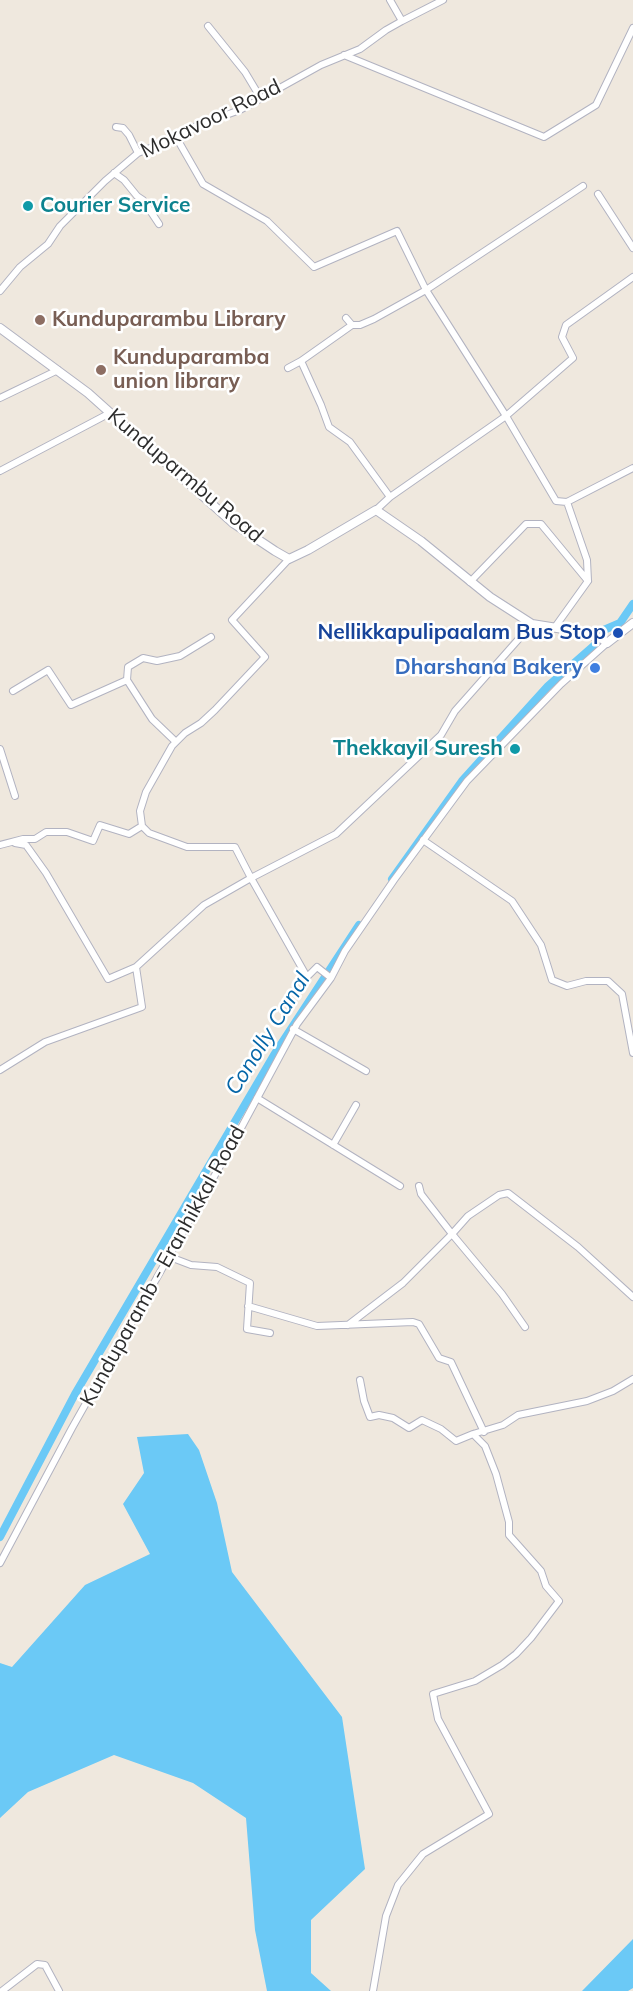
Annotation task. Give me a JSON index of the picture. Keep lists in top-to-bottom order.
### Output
{
  "streets": {
    "main road": ["Kunduparmbu Road"],
    "street": ["Mokavoor Road", "Kunduparamb - Eranhikkal Road"]
  },
  "water": ["Conolly Canal"],
  "places": [
    "Courier Service",
    "Kunduparambu Library",
    "Kunduparamba union library",
    "Nellikkapulipaalam Bus Stop",
    "Dharshana Bakery",
    "Thekkayil Suresh"
  ]
}
